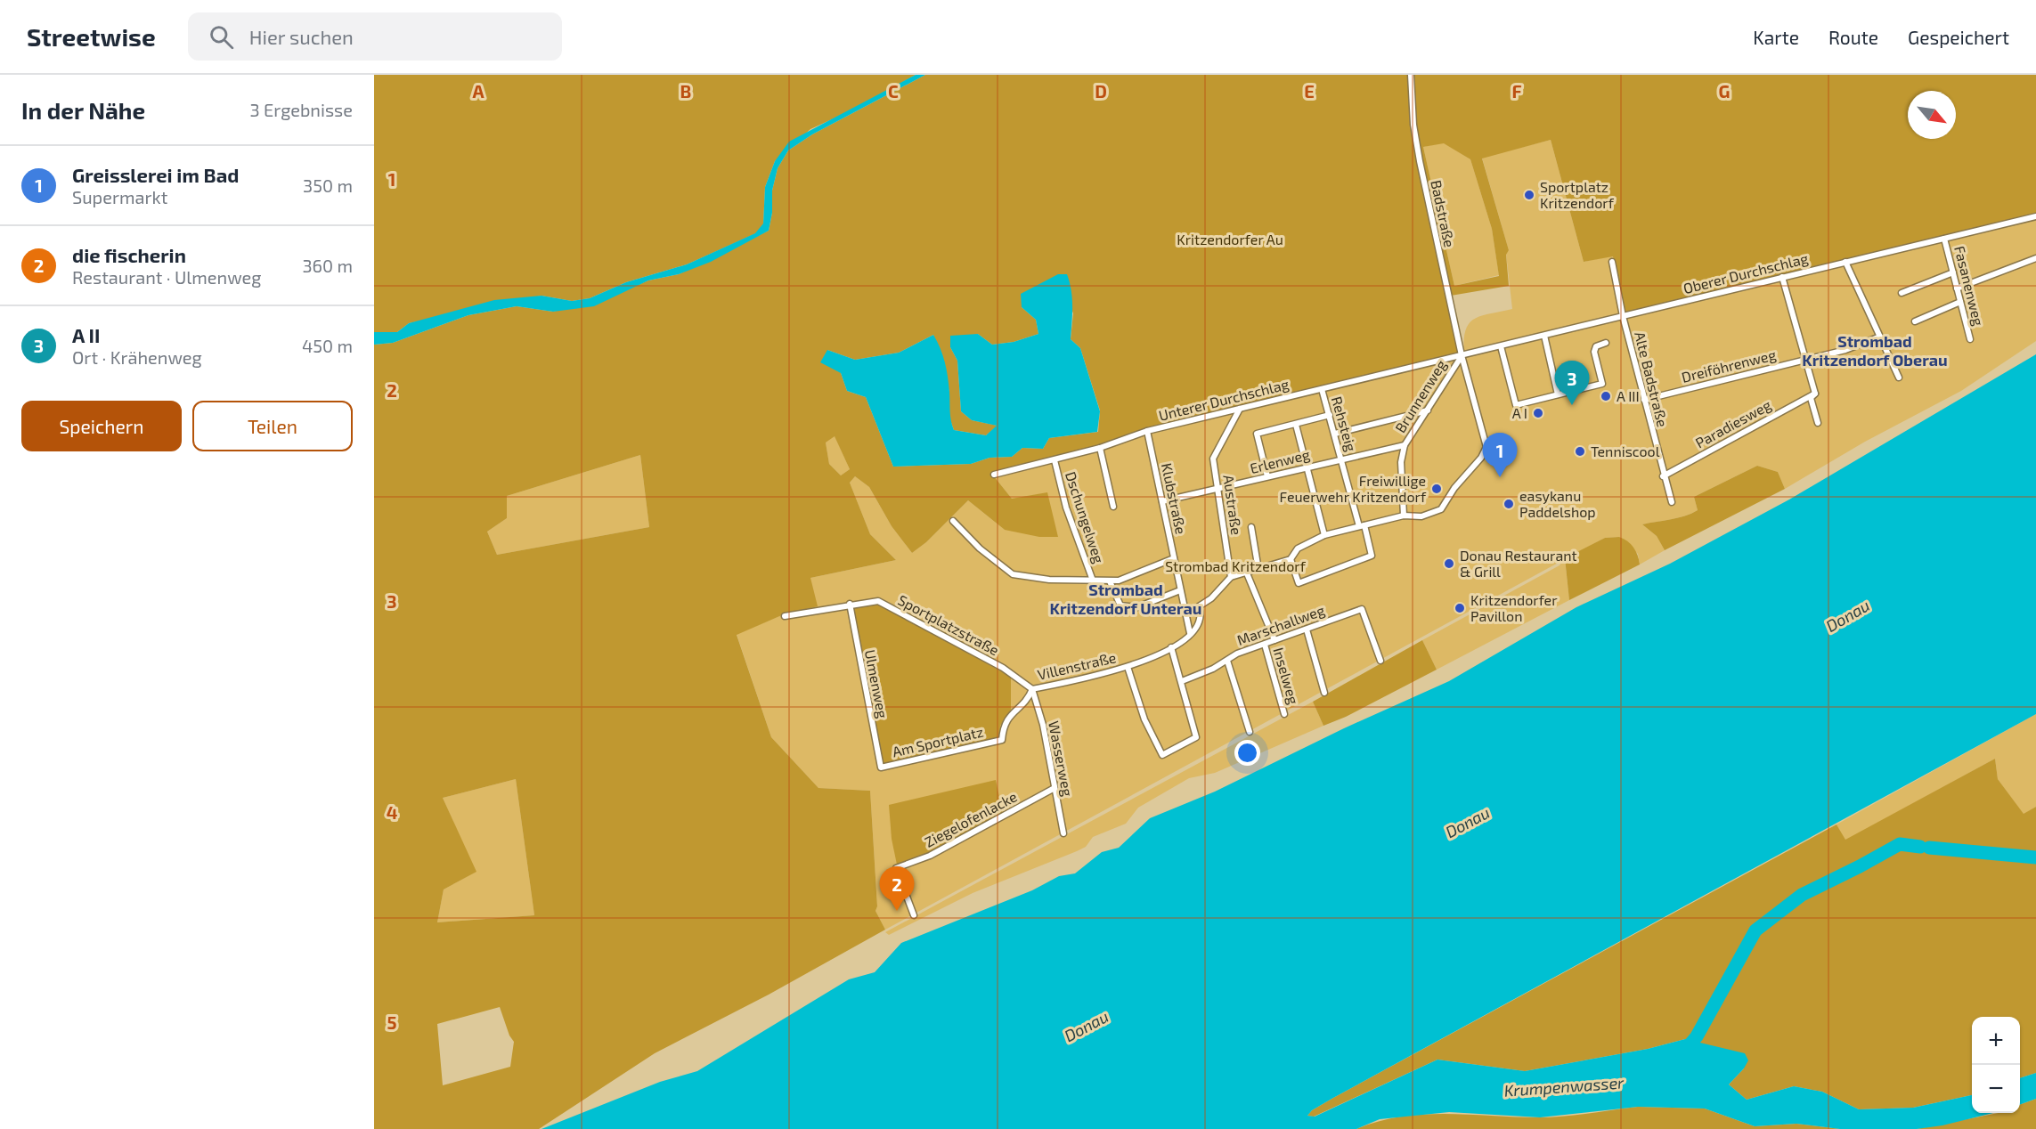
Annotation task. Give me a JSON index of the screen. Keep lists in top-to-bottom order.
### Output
{
  "streets": {
    "street": [
      "Badstraße",
      "Oberer Durchschlag",
      "Fasanenweg",
      "Dreiföhrenweg",
      "Alte Badstraße",
      "Brunnenweg",
      "Unterer Durchschlag",
      "Rehsteig",
      "Paradiesweg",
      "Erlenweg",
      "Klubstraße",
      "Austraße",
      "Dschungelweg",
      "Sportplatzstraße",
      "Marschallweg",
      "Villenstraße",
      "Inselweg",
      "Ulmenweg",
      "Am Sportplatz",
      "Wasserweg",
      "Ziegelofenlacke"
    ]
  },
  "crossings": [
    ["Badstraße", "Oberer Durchschlag"],
    ["Badstraße", "Brunnenweg"],
    ["Badstraße", "Unterer Durchschlag"],
    ["Oberer Durchschlag", "Fasanenweg"],
    ["Oberer Durchschlag", "Alte Badstraße"],
    ["Oberer Durchschlag", "Brunnenweg"],
    ["Oberer Durchschlag", "Unterer Durchschlag"],
    ["Dreiföhrenweg", "Alte Badstraße"],
    ["Alte Badstraße", "Paradiesweg"],
    ["Brunnenweg", "Unterer Durchschlag"],
    ["Brunnenweg", "Erlenweg"],
    ["Unterer Durchschlag", "Rehsteig"],
    ["Unterer Durchschlag", "Klubstraße"],
    ["Unterer Durchschlag", "Austraße"],
    ["Unterer Durchschlag", "Dschungelweg"],
    ["Rehsteig", "Erlenweg"],
    ["Erlenweg", "Klubstraße"],
    ["Erlenweg", "Austraße"],
    ["Sportplatzstraße", "Villenstraße"],
    ["Sportplatzstraße", "Ulmenweg"],
    ["Sportplatzstraße", "Am Sportplatz"],
    ["Sportplatzstraße", "Wasserweg"],
    ["Marschallweg", "Inselweg"],
    ["Villenstraße", "Am Sportplatz"],
    ["Villenstraße", "Wasserweg"],
    ["Ulmenweg", "Am Sportplatz"],
    ["Am Sportplatz", "Wasserweg"],
    ["Wasserweg", "Ziegelofenlacke"]
  ],
  "districts": ["Strombad Kritzendorf Oberau", "Strombad Kritzendorf Unterau"],
  "water": ["Donau", "Krumpenwasser"],
  "parks": ["Kritzendorfer Au", "Strombad Kritzendorf"],
  "places": [
    "Sportplatz Kritzendorf",
    "A III",
    "A I",
    "Tenniscool",
    "Freiwillige Feuerwehr Kritzendorf",
    "easykanu Paddelshop",
    "Donau Restaurant & Grill",
    "Kritzendorfer Pavillon"
  ],
  "north": "bottom right",
  "page": {
    "header": "Streetwise",
    "search": "Hier suchen",
    "nav": ["Karte", "Route", "Gespeichert"],
    "heading": ["In der Nähe", "3 Ergebnisse"],
    "list": [
      {
        "mark": "1",
        "name": "Greisslerei im Bad",
        "note": "Supermarkt",
        "value": "350 m"
      },
      {
        "mark": "2",
        "name": "die fischerin",
        "note": "Restaurant · Ulmenweg",
        "value": "360 m"
      },
      {
        "mark": "3",
        "name": "A II",
        "note": "Ort · Krähenweg",
        "value": "450 m"
      }
    ],
    "pins": ["3", "1", "2"],
    "buttons": ["Speichern", "Teilen"],
    "map_buttons": ["+", "−"]
  },
  "grid": {
    "columns": [
      "A",
      "B",
      "C",
      "D",
      "E",
      "F",
      "G"
    ],
    "rows": [
      "1",
      "2",
      "3",
      "4",
      "5"
    ]
  }
}
